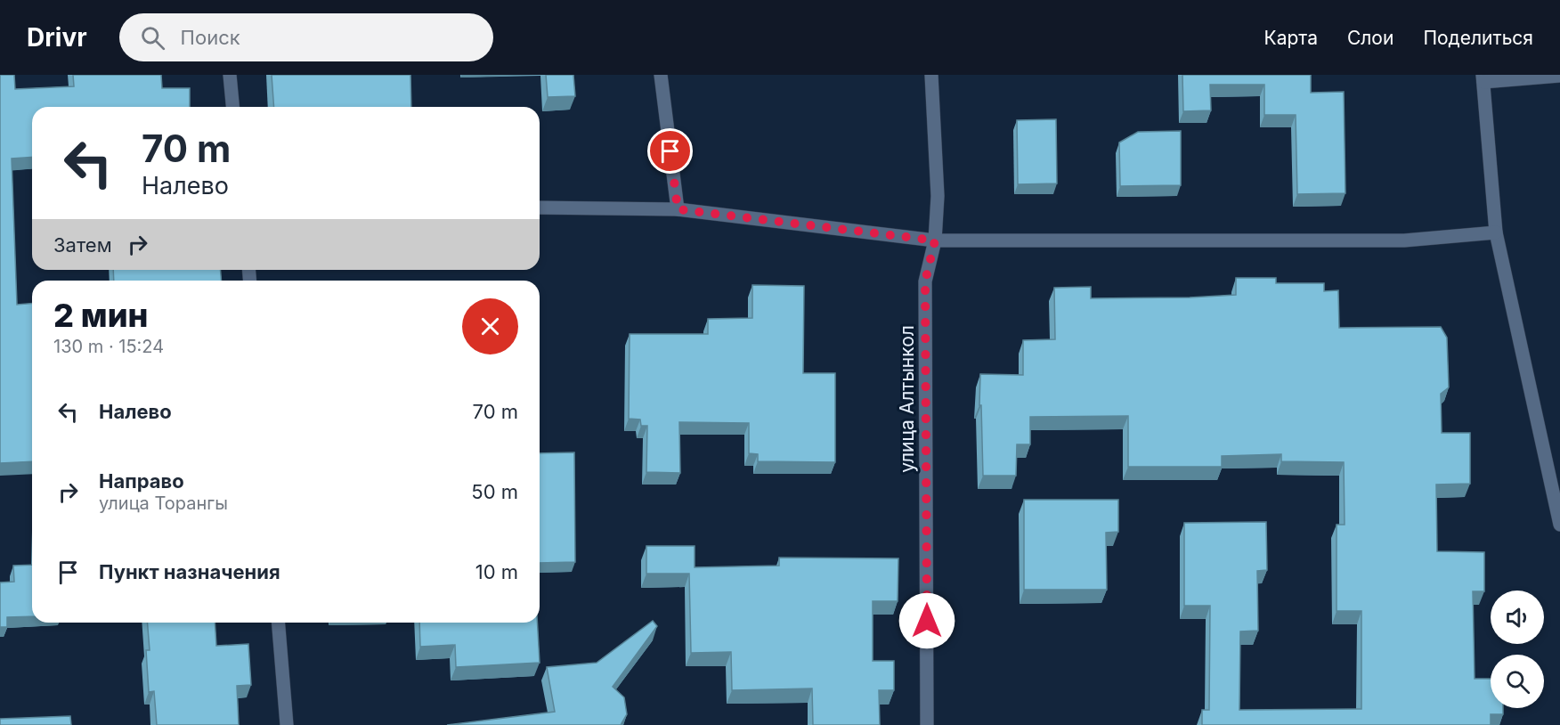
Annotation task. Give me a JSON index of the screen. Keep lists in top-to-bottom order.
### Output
{
  "streets": {
    "street": ["улица Алтынкол"]
  },
  "page": {
    "header": "Drivr",
    "search": "Поиск",
    "nav": ["Карта", "Слои", "Поделиться"],
    "turn": ["70 m", "Налево"],
    "then": "Затем",
    "heading": ["2 мин", "130 m · 15:24"],
    "list": [
      {
        "name": "Налево",
        "value": "70 m"
      },
      {
        "name": "Направо",
        "note": "улица Торангы",
        "value": "50 m"
      },
      {
        "name": "Пункт назначения",
        "value": "10 m"
      }
    ]
  }
}
